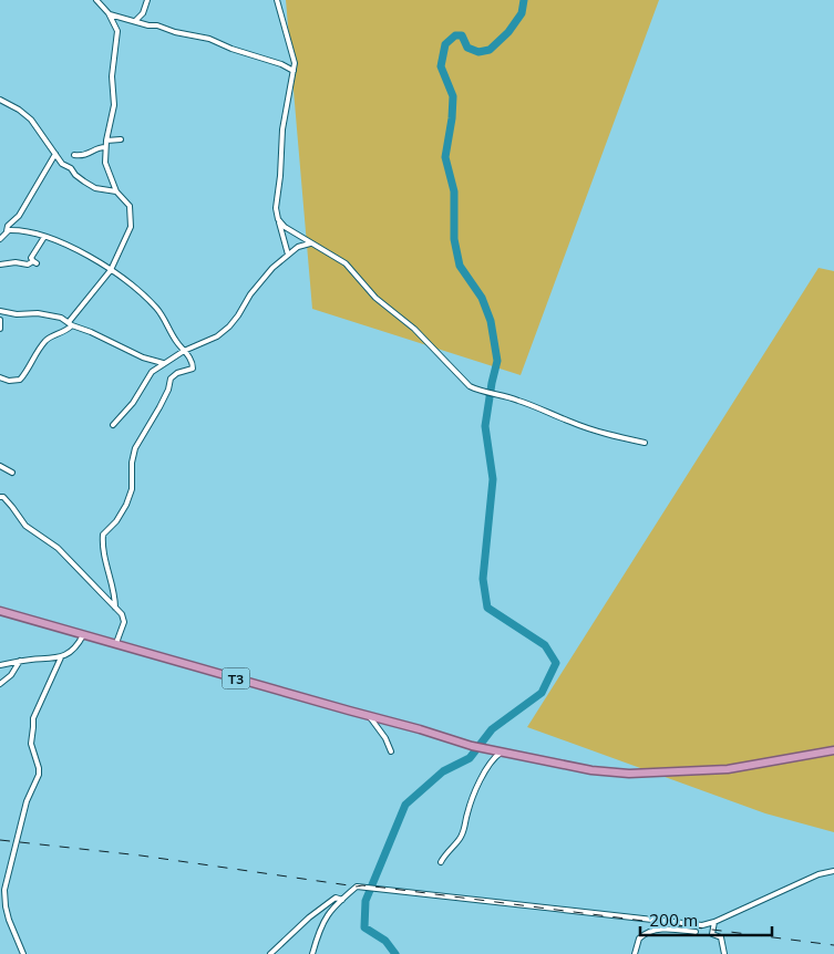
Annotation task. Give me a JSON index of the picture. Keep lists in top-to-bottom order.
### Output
{
  "streets": {
    "highway": ["T3"]
  },
  "scale_bar": "200 m"
}
